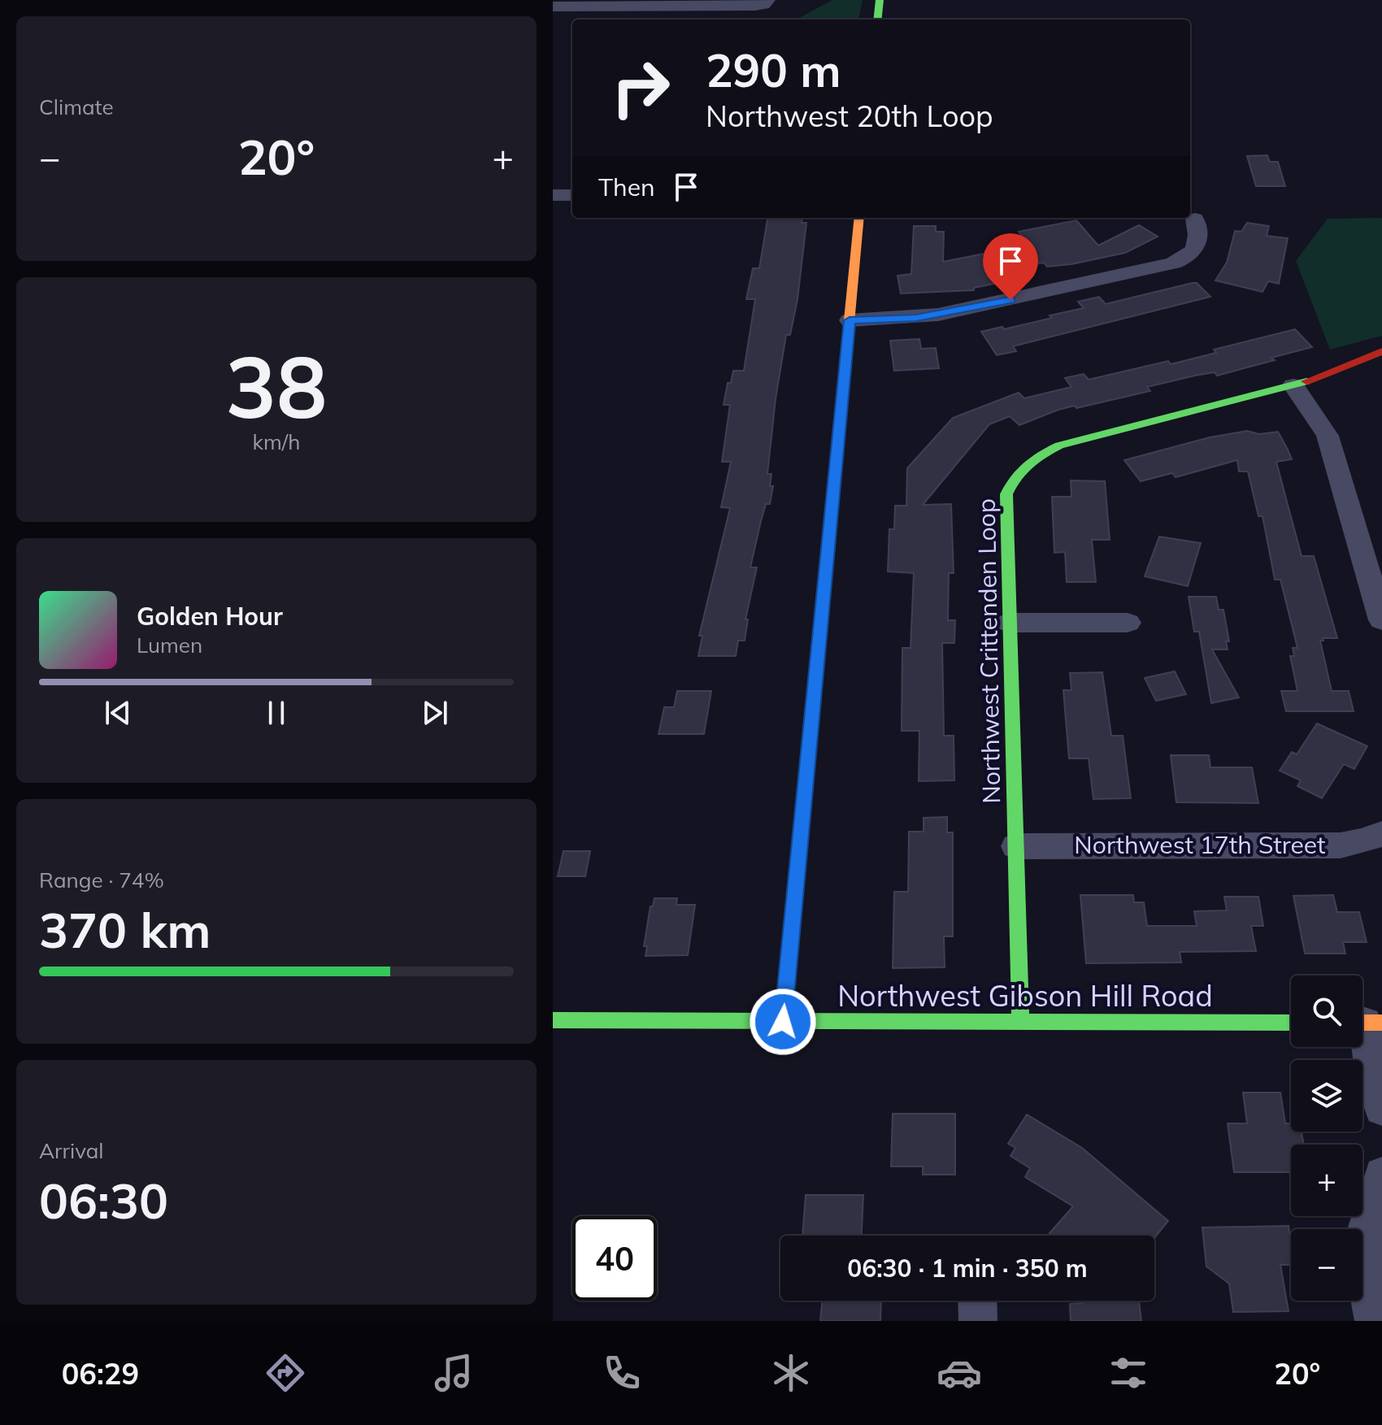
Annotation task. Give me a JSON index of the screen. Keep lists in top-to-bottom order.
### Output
{
  "streets": {
    "street": ["Northwest Crittenden Loop", "Northwest 17th Street", "Northwest Gibson Hill Road"]
  },
  "crossings": [
    ["Northwest Crittenden Loop", "Northwest 17th Street"],
    ["Northwest Crittenden Loop", "Northwest Gibson Hill Road"]
  ],
  "page": {
    "tile": [
      "Climate",
      ["38", "km/h"],
      ["Range · 74%", "370 km"],
      ["Arrival", "06:30"]
    ],
    "turn": ["290 m", "Northwest 20th Loop"],
    "heat": ["−", "20°", "+"],
    "then": "Then",
    "song": ["Golden Hour", "Lumen"],
    "map_buttons": ["+", "−"],
    "limit": "40",
    "trip": "06:30 · 1 min · 350 m",
    "tabs": ["06:29", "20°"]
  }
}
